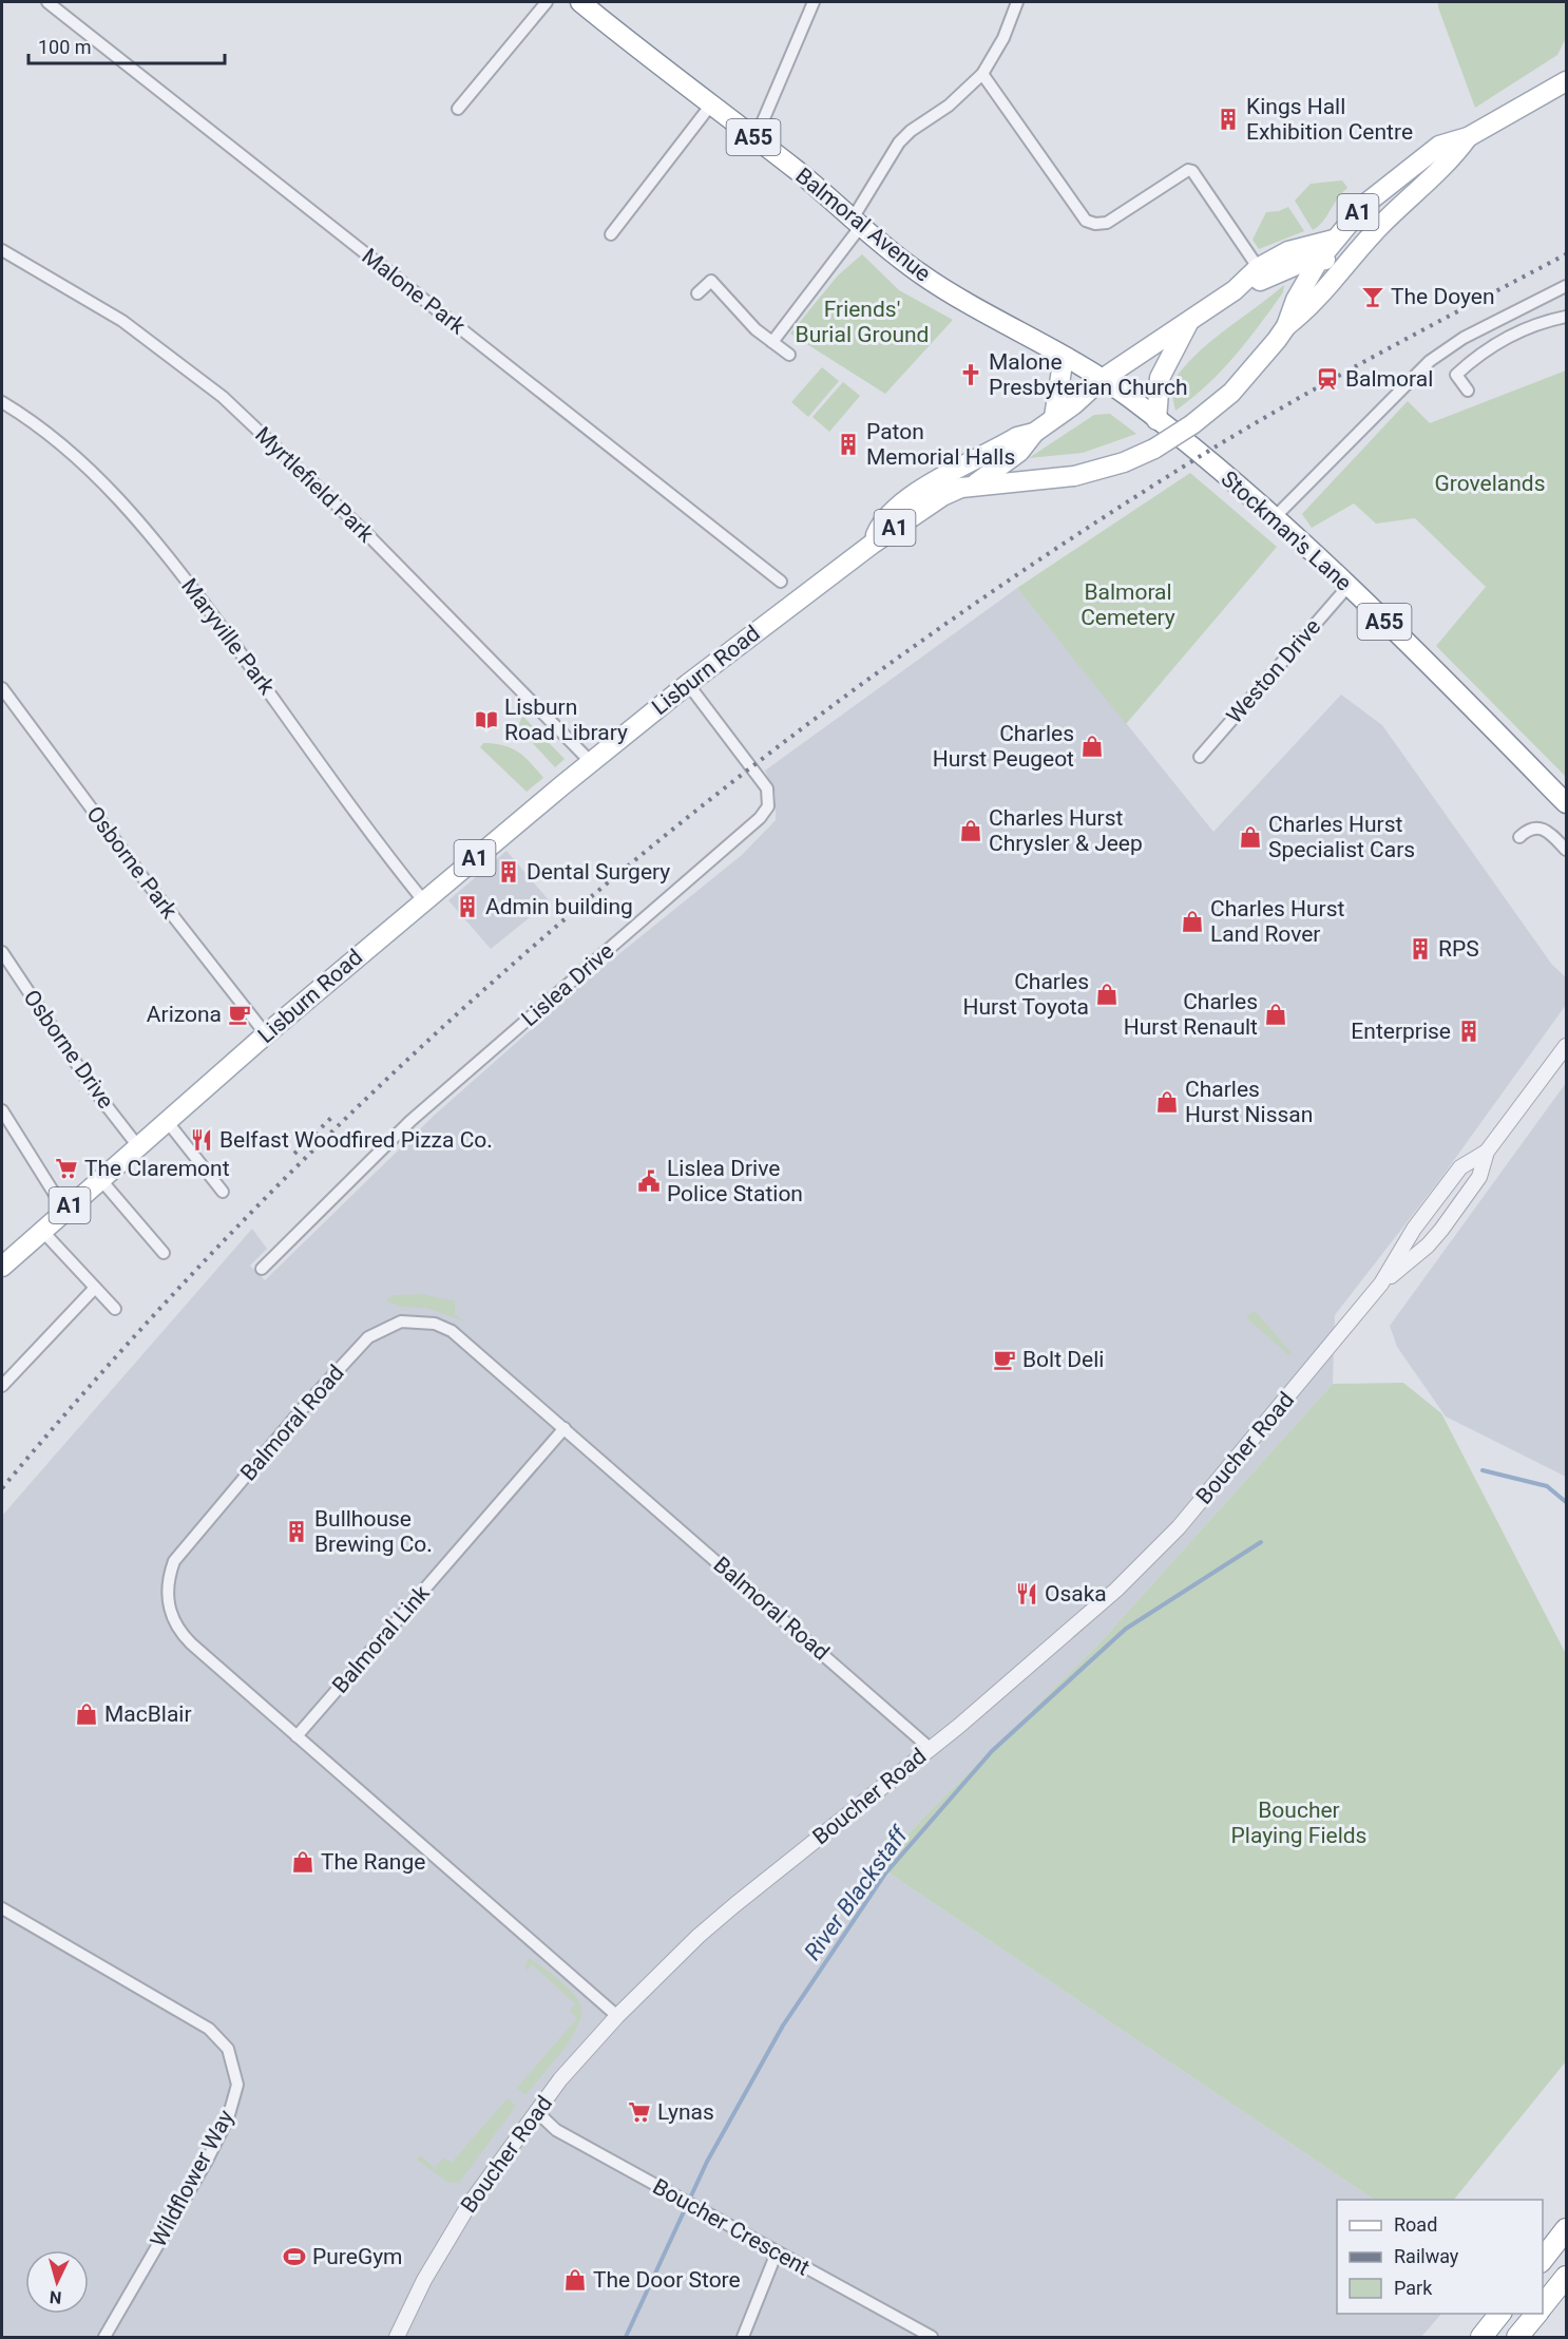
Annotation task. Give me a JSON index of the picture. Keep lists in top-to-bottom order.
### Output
{
  "streets": {
    "main road": [
      "A55",
      "A1",
      "Balmoral Avenue",
      "Stockman's Lane",
      "Lisburn Road"
    ],
    "street": [
      "Malone Park",
      "Myrtlefield Park",
      "Maryville Park",
      "Weston Drive",
      "Osborne Park",
      "Lislea Drive",
      "Osborne Drive",
      "Balmoral Road",
      "Boucher Road",
      "Balmoral Link",
      "Wildflower Way",
      "Boucher Crescent"
    ]
  },
  "crossings": [
    ["A1", "Balmoral Avenue"],
    ["A1", "Stockman's Lane"],
    ["A1", "Lisburn Road"],
    ["Balmoral Avenue", "Stockman's Lane"],
    ["Myrtlefield Park", "Lisburn Road"],
    ["Stockman's Lane", "Weston Drive"],
    ["Maryville Park", "Lisburn Road"],
    ["Lisburn Road", "Osborne Park"],
    ["Lisburn Road", "Lislea Drive"],
    ["Lisburn Road", "Osborne Drive"],
    ["Balmoral Road", "Boucher Road"],
    ["Balmoral Road", "Balmoral Link"],
    ["Boucher Road", "Boucher Crescent"]
  ],
  "water": ["River Blackstaff"],
  "parks": [
    "Friends' Burial Ground",
    "Grovelands",
    "Balmoral Cemetery",
    "Boucher Playing Fields"
  ],
  "places": {
    "building": [
      "Kings Hall Exhibition Centre",
      "Paton Memorial Halls",
      "Dental Surgery",
      "Admin building",
      "RPS",
      "Enterprise",
      "Bullhouse Brewing Co."
    ],
    "bar": ["The Doyen"],
    "church": ["Malone Presbyterian Church"],
    "station": ["Balmoral"],
    "library": ["Lisburn Road Library"],
    "shop": [
      "Charles Hurst Peugeot",
      "Charles Hurst Chrysler & Jeep",
      "Charles Hurst Specialist Cars",
      "Charles Hurst Land Rover",
      "Charles Hurst Toyota",
      "Charles Hurst Renault",
      "Charles Hurst Nissan",
      "MacBlair",
      "The Range",
      "The Door Store"
    ],
    "cafe": ["Arizona", "Bolt Deli"],
    "restaurant": ["Belfast Woodfired Pizza Co.", "Osaka"],
    "supermarket": ["The Claremont", "Lynas"],
    "public building": ["Lislea Drive Police Station"],
    "sports": ["PureGym"]
  },
  "legend": ["Road", "Railway", "Park"],
  "scale_bar": "100 m",
  "north": "bottom"
}
